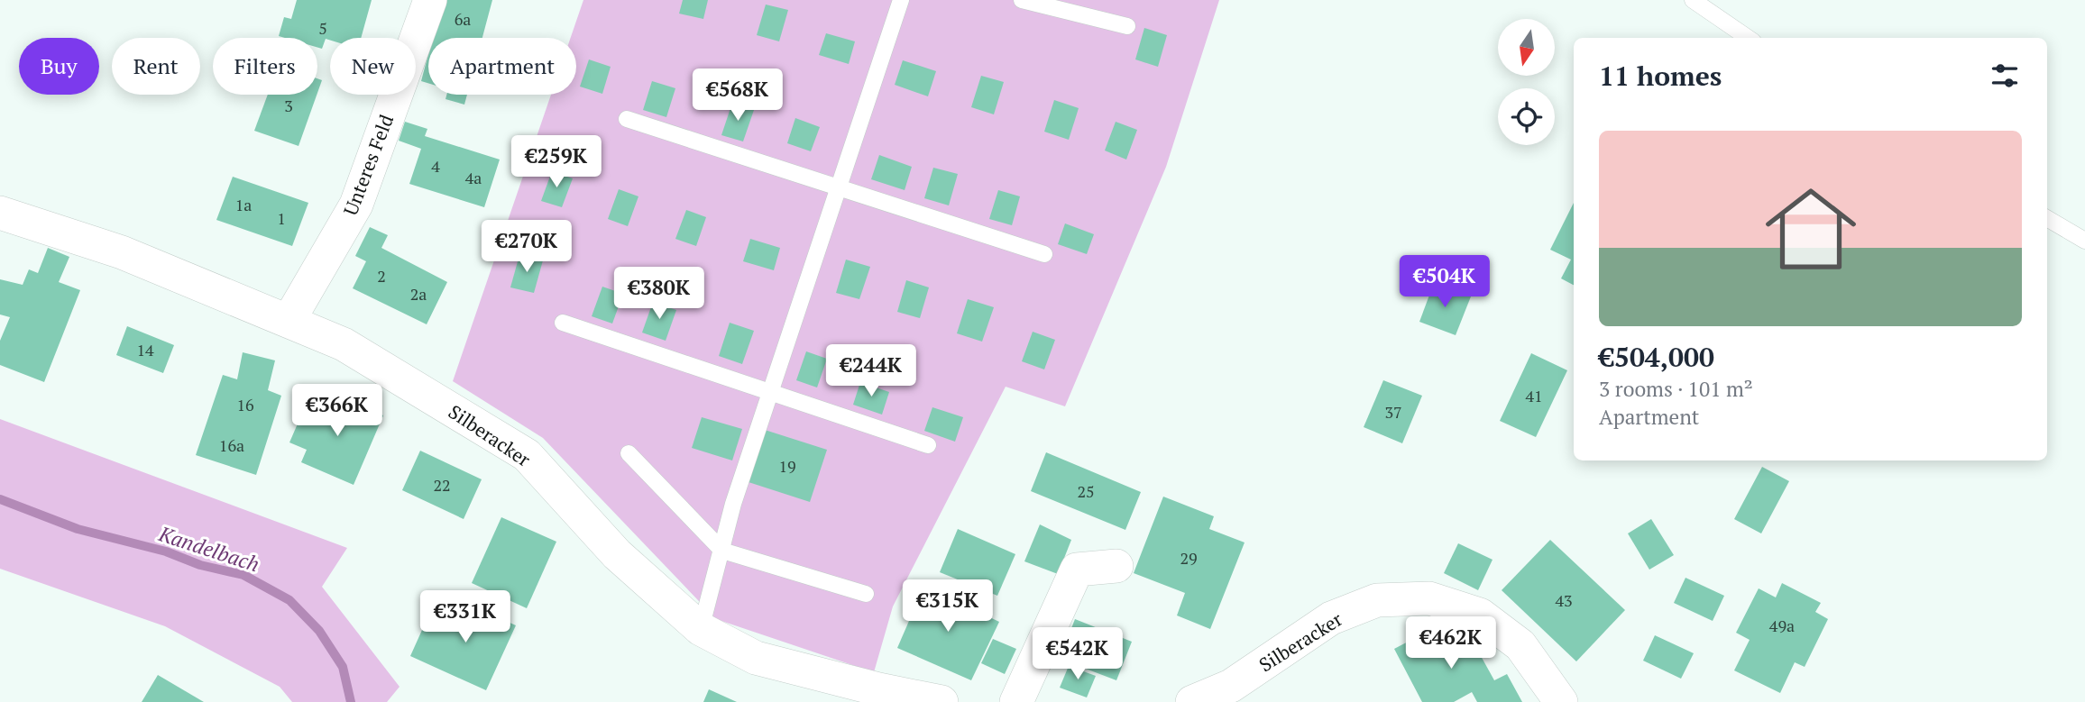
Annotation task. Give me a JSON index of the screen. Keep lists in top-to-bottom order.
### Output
{
  "streets": {
    "street": ["Unteres Feld", "Silberacker"]
  },
  "crossings": [
    ["Unteres Feld", "Silberacker"]
  ],
  "water": ["Kandelbach"],
  "house_numbers": [
    "6a",
    "5",
    "3",
    "4",
    "4a",
    "1a",
    "1",
    "2",
    "2a",
    "14",
    "41",
    "16",
    "37",
    "16a",
    "19",
    "22",
    "25",
    "29",
    "43",
    "49a"
  ],
  "north": "bottom",
  "page": {
    "chip": [
      "Buy",
      "Rent",
      "Filters",
      "New",
      "Apartment"
    ],
    "heading": "11 homes",
    "price": [
      "€568K",
      "€259K",
      "€270K",
      "€504K",
      "€380K",
      "€244K",
      "€366K",
      "€315K",
      "€331K",
      "€462K",
      "€542K"
    ],
    "list": [
      {
        "name": "€504,000",
        "note": "3 rooms · 101 m² · Apartment"
      }
    ]
  }
}
